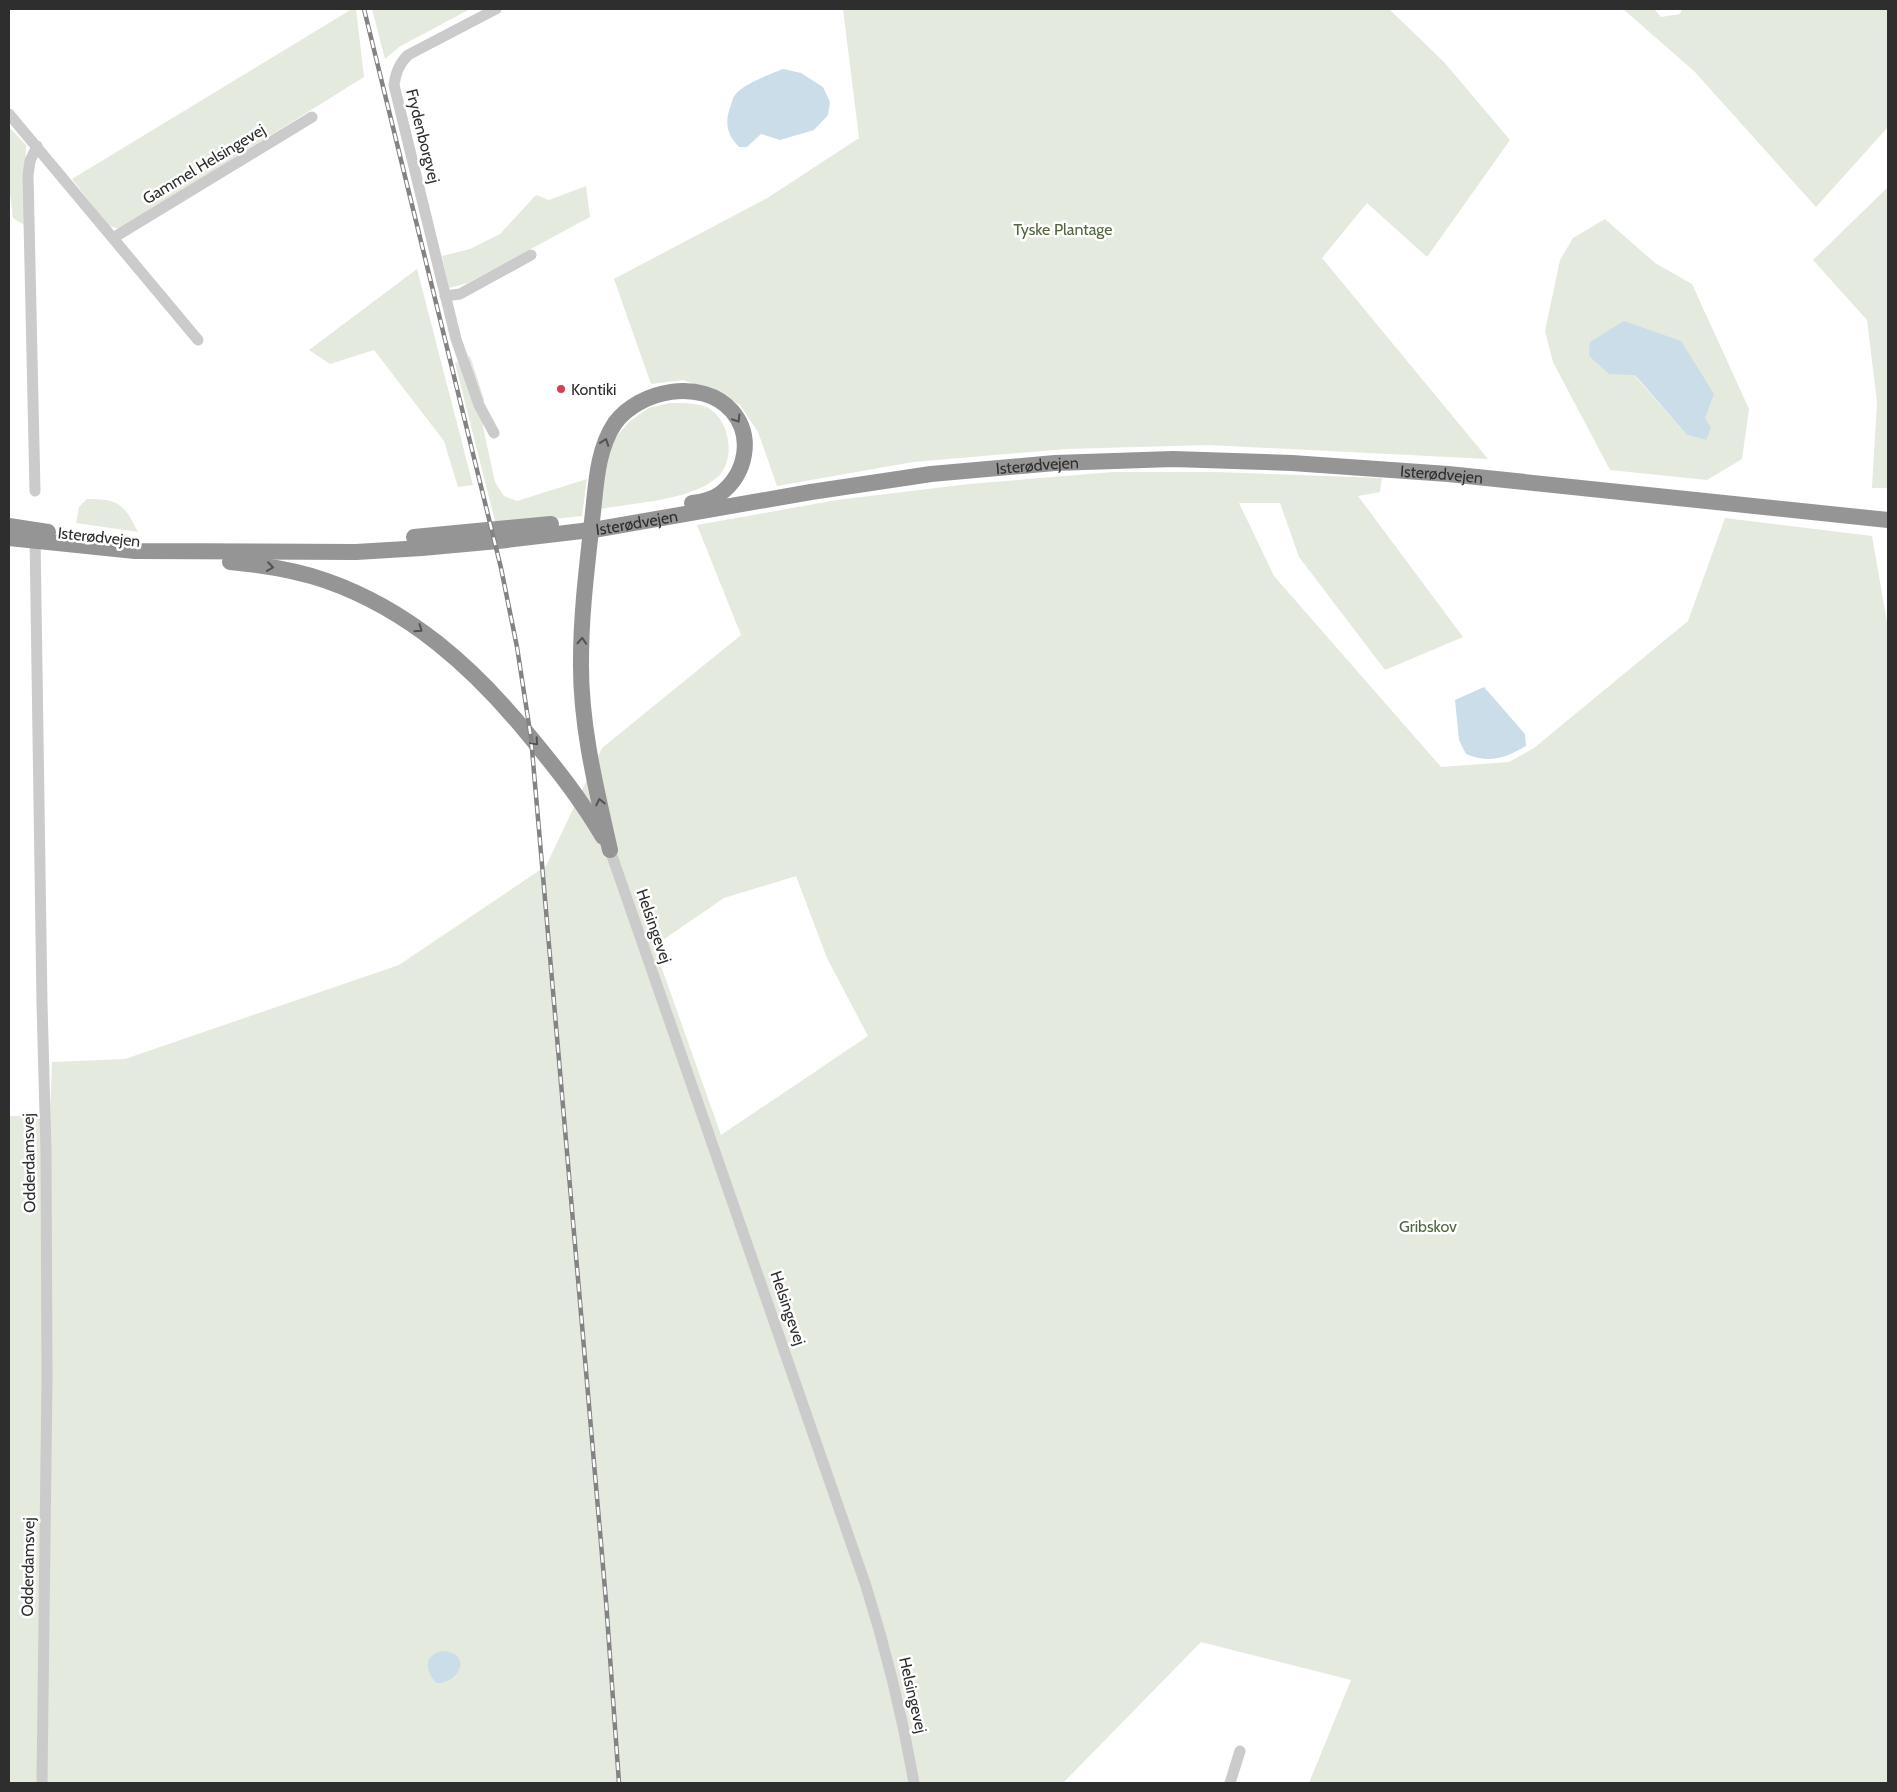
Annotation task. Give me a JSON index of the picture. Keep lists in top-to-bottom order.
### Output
{
  "streets": {
    "highway": ["Isterødvejen"],
    "street": [
      "Frydenborgvej",
      "Gammel Helsingevej",
      "Helsingevej",
      "Odderdamsvej"
    ]
  },
  "crossings": [
    ["Isterødvejen", "Odderdamsvej"]
  ],
  "parks": ["Tyske Plantage", "Gribskov"],
  "places": ["Kontiki"]
}
